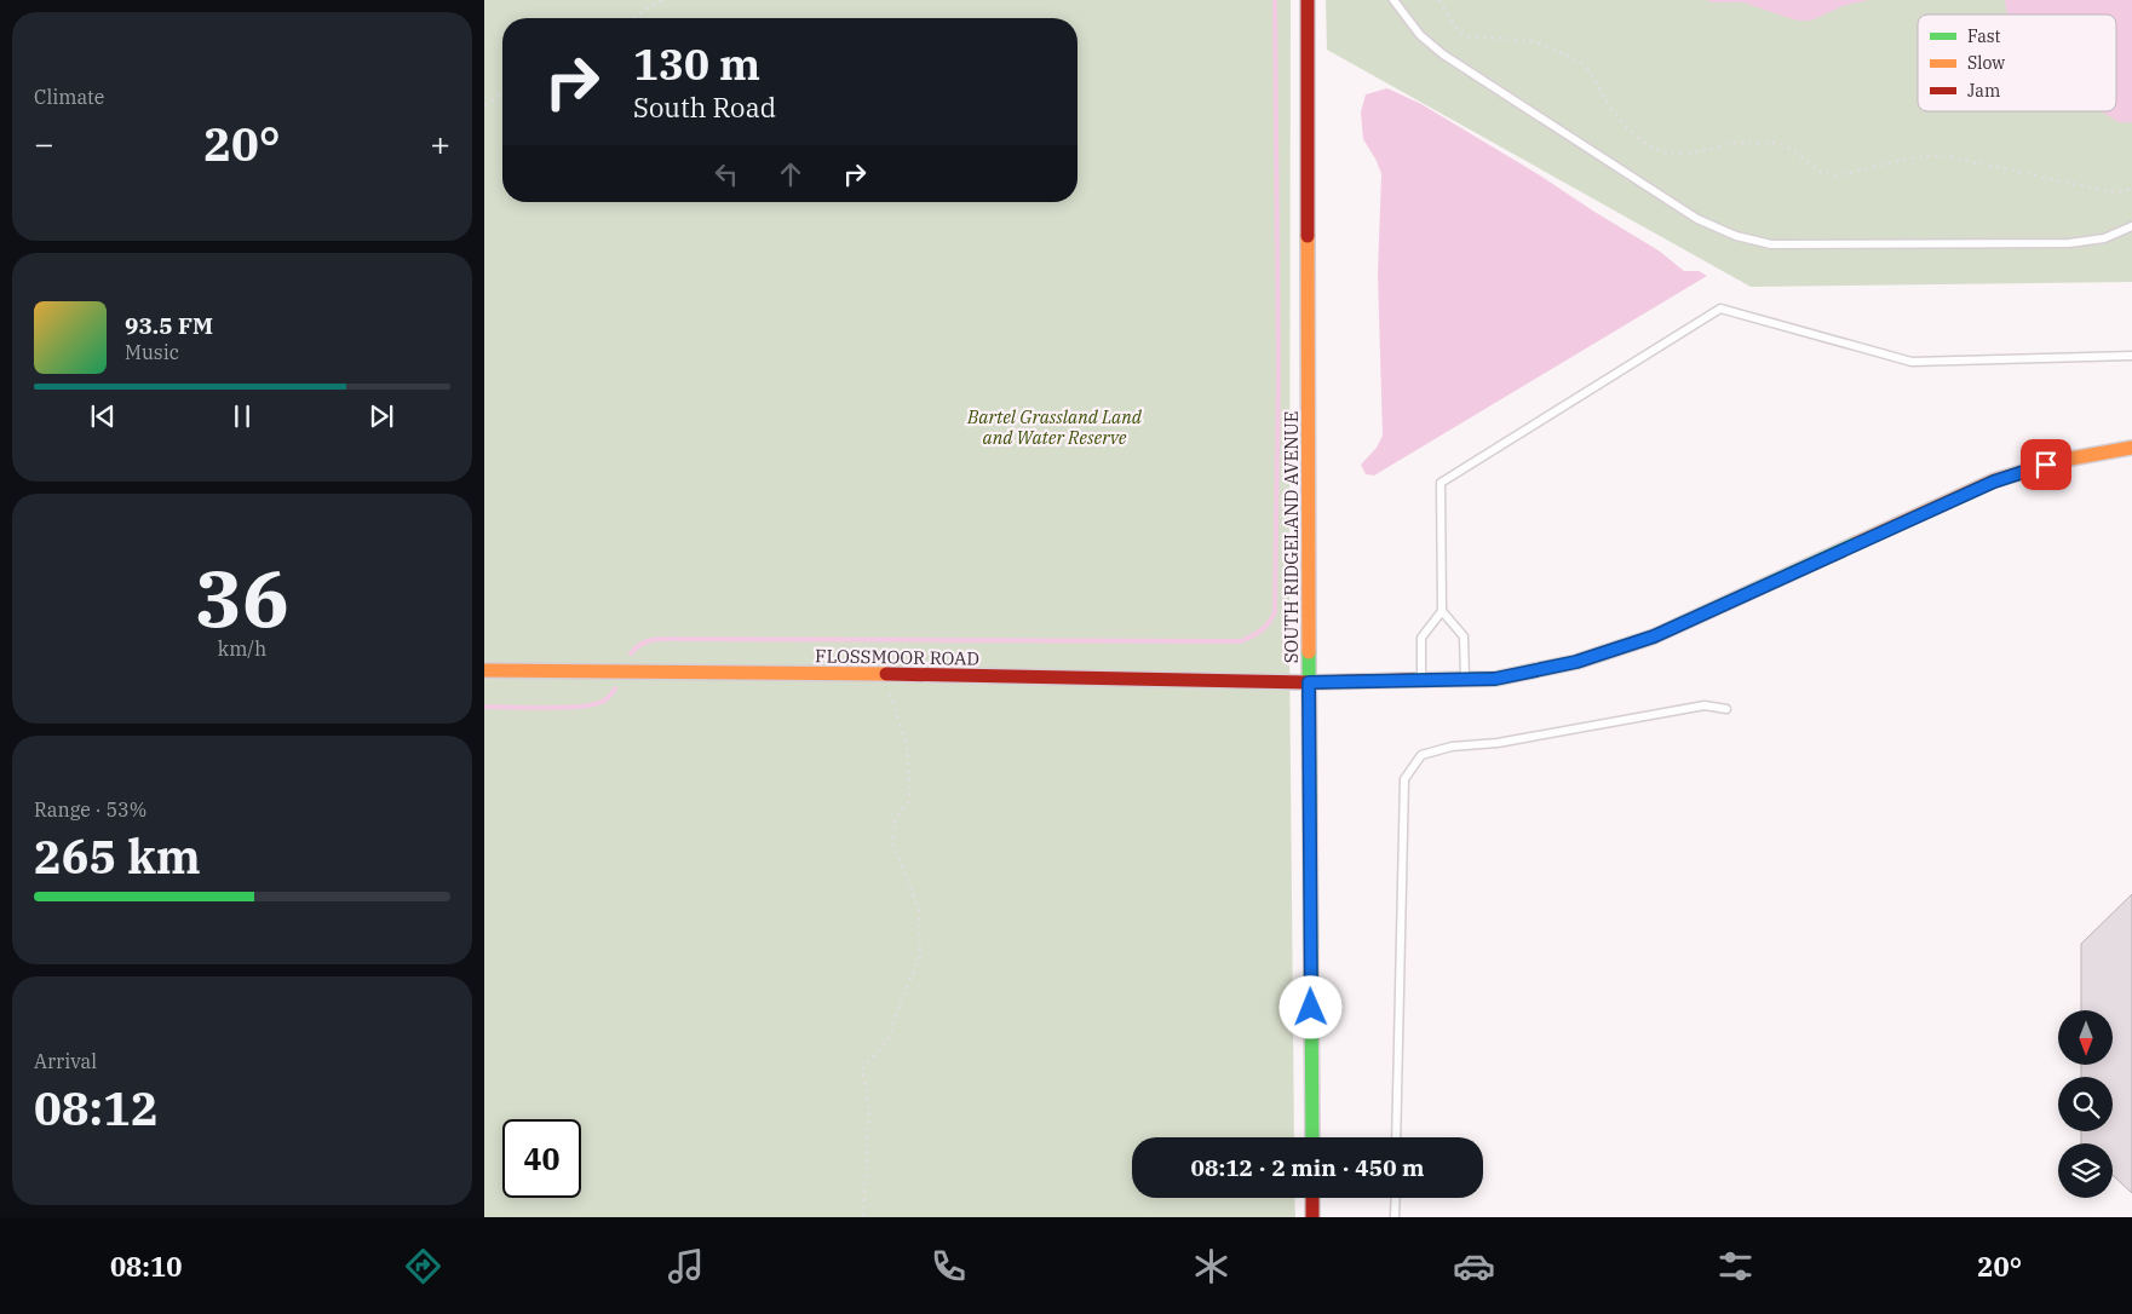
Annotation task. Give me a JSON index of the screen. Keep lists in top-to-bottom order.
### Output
{
  "streets": {
    "street": ["SOUTH RIDGELAND AVENUE", "FLOSSMOOR ROAD"]
  },
  "crossings": [
    ["SOUTH RIDGELAND AVENUE", "FLOSSMOOR ROAD"]
  ],
  "parks": ["Bartel Grassland Land and Water Reserve"],
  "legend": ["Fast", "Slow", "Jam"],
  "north": "bottom",
  "page": {
    "tile": [
      "Climate",
      ["36", "km/h"],
      ["Range · 53%", "265 km"],
      ["Arrival", "08:12"]
    ],
    "turn": ["130 m", "South Road"],
    "heat": ["−", "20°", "+"],
    "song": ["93.5 FM", "Music"],
    "limit": "40",
    "trip": "08:12 · 2 min · 450 m",
    "tabs": ["08:10", "20°"]
  }
}
